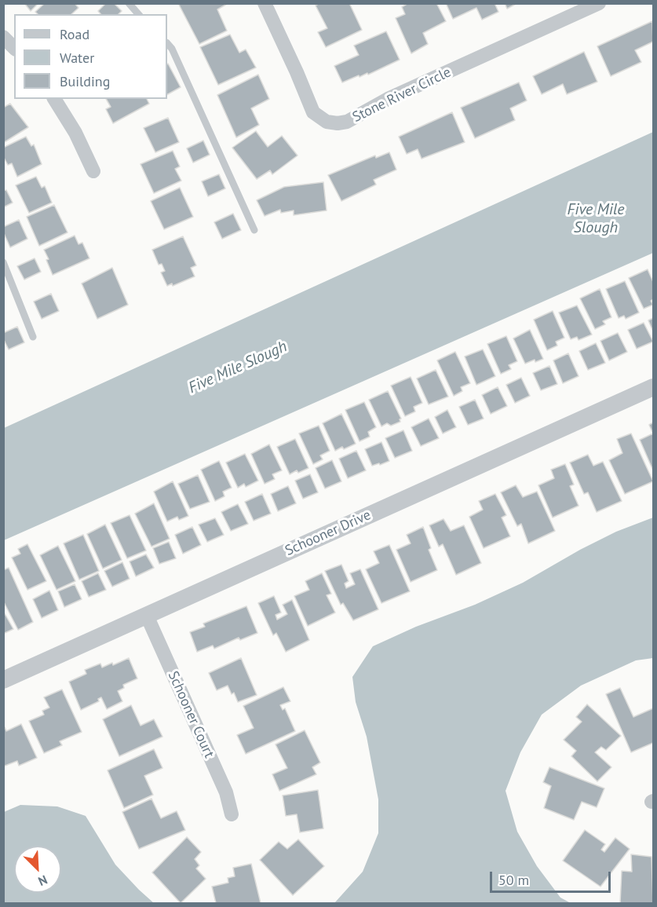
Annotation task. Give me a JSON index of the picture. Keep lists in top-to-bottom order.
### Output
{
  "streets": {
    "street": ["Stone River Circle", "Schooner Drive", "Schooner Court"]
  },
  "crossings": [
    ["Schooner Drive", "Schooner Court"]
  ],
  "water": ["Five Mile Slough"],
  "legend": ["Road", "Water", "Building"],
  "scale_bar": "50 m",
  "north": "bottom right"
}
